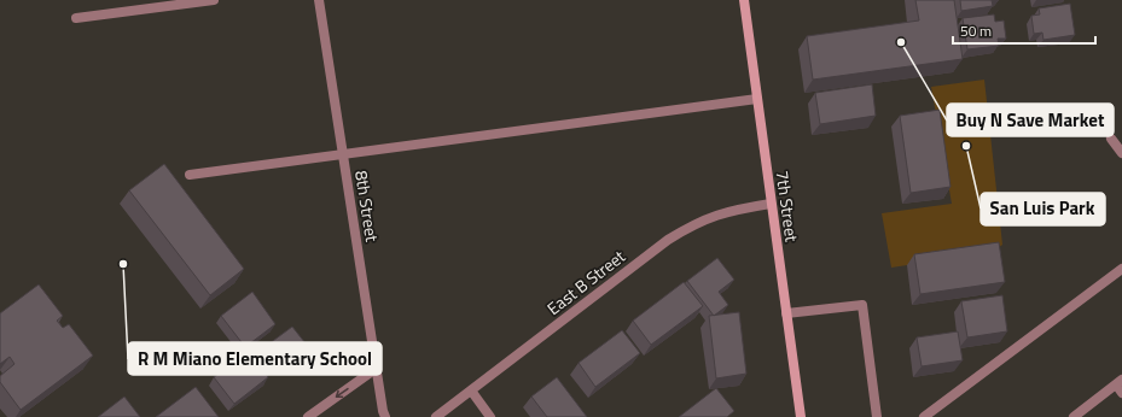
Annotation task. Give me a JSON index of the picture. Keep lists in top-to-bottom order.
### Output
{
  "streets": {
    "street": ["8th Street", "7th Street", "East B Street"]
  },
  "crossings": [
    ["7th Street", "East B Street"]
  ],
  "places": ["Buy N Save Market", "San Luis Park", "R M Miano Elementary School"],
  "scale_bar": "50 m"
}
